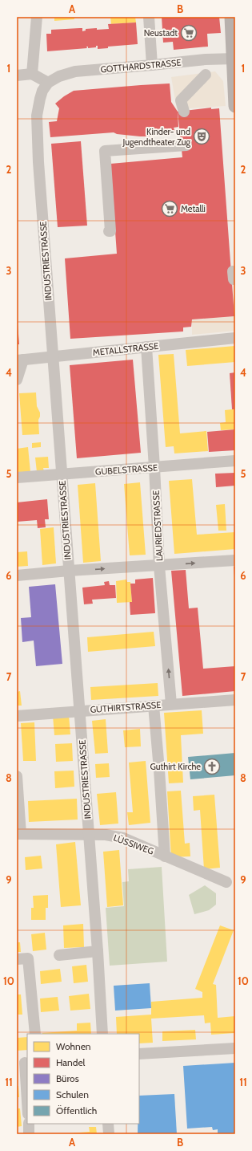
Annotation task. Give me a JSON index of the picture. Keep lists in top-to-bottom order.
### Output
{
  "streets": {
    "street": [
      "GOTTHARDSTRASSE",
      "INDUSTRIESTRASSE",
      "METALLSTRASSE",
      "GUBELSTRASSE",
      "LAURIEDSTRASSE",
      "GUTHIRTSTRASSE",
      "LÜSSIWEG"
    ]
  },
  "crossings": [
    ["GOTTHARDSTRASSE", "INDUSTRIESTRASSE"],
    ["INDUSTRIESTRASSE", "METALLSTRASSE"],
    ["INDUSTRIESTRASSE", "GUBELSTRASSE"],
    ["INDUSTRIESTRASSE", "GUTHIRTSTRASSE"],
    ["INDUSTRIESTRASSE", "LÜSSIWEG"],
    ["METALLSTRASSE", "LAURIEDSTRASSE"],
    ["GUBELSTRASSE", "LAURIEDSTRASSE"],
    ["LAURIEDSTRASSE", "GUTHIRTSTRASSE"]
  ],
  "one_way": ["LAURIEDSTRASSE"],
  "places": {
    "supermarket": ["Neustadt", "Metalli"],
    "theatre": ["Kinder- und Jugendtheater Zug"],
    "church": ["Guthirt Kirche"]
  },
  "legend": [
    "Wohnen",
    "Handel",
    "Büros",
    "Schulen",
    "Öffentlich"
  ],
  "grid": {
    "columns": ["A", "B"],
    "rows": [
      "1",
      "2",
      "3",
      "4",
      "5",
      "6",
      "7",
      "8",
      "9",
      "10",
      "11"
    ]
  }
}
